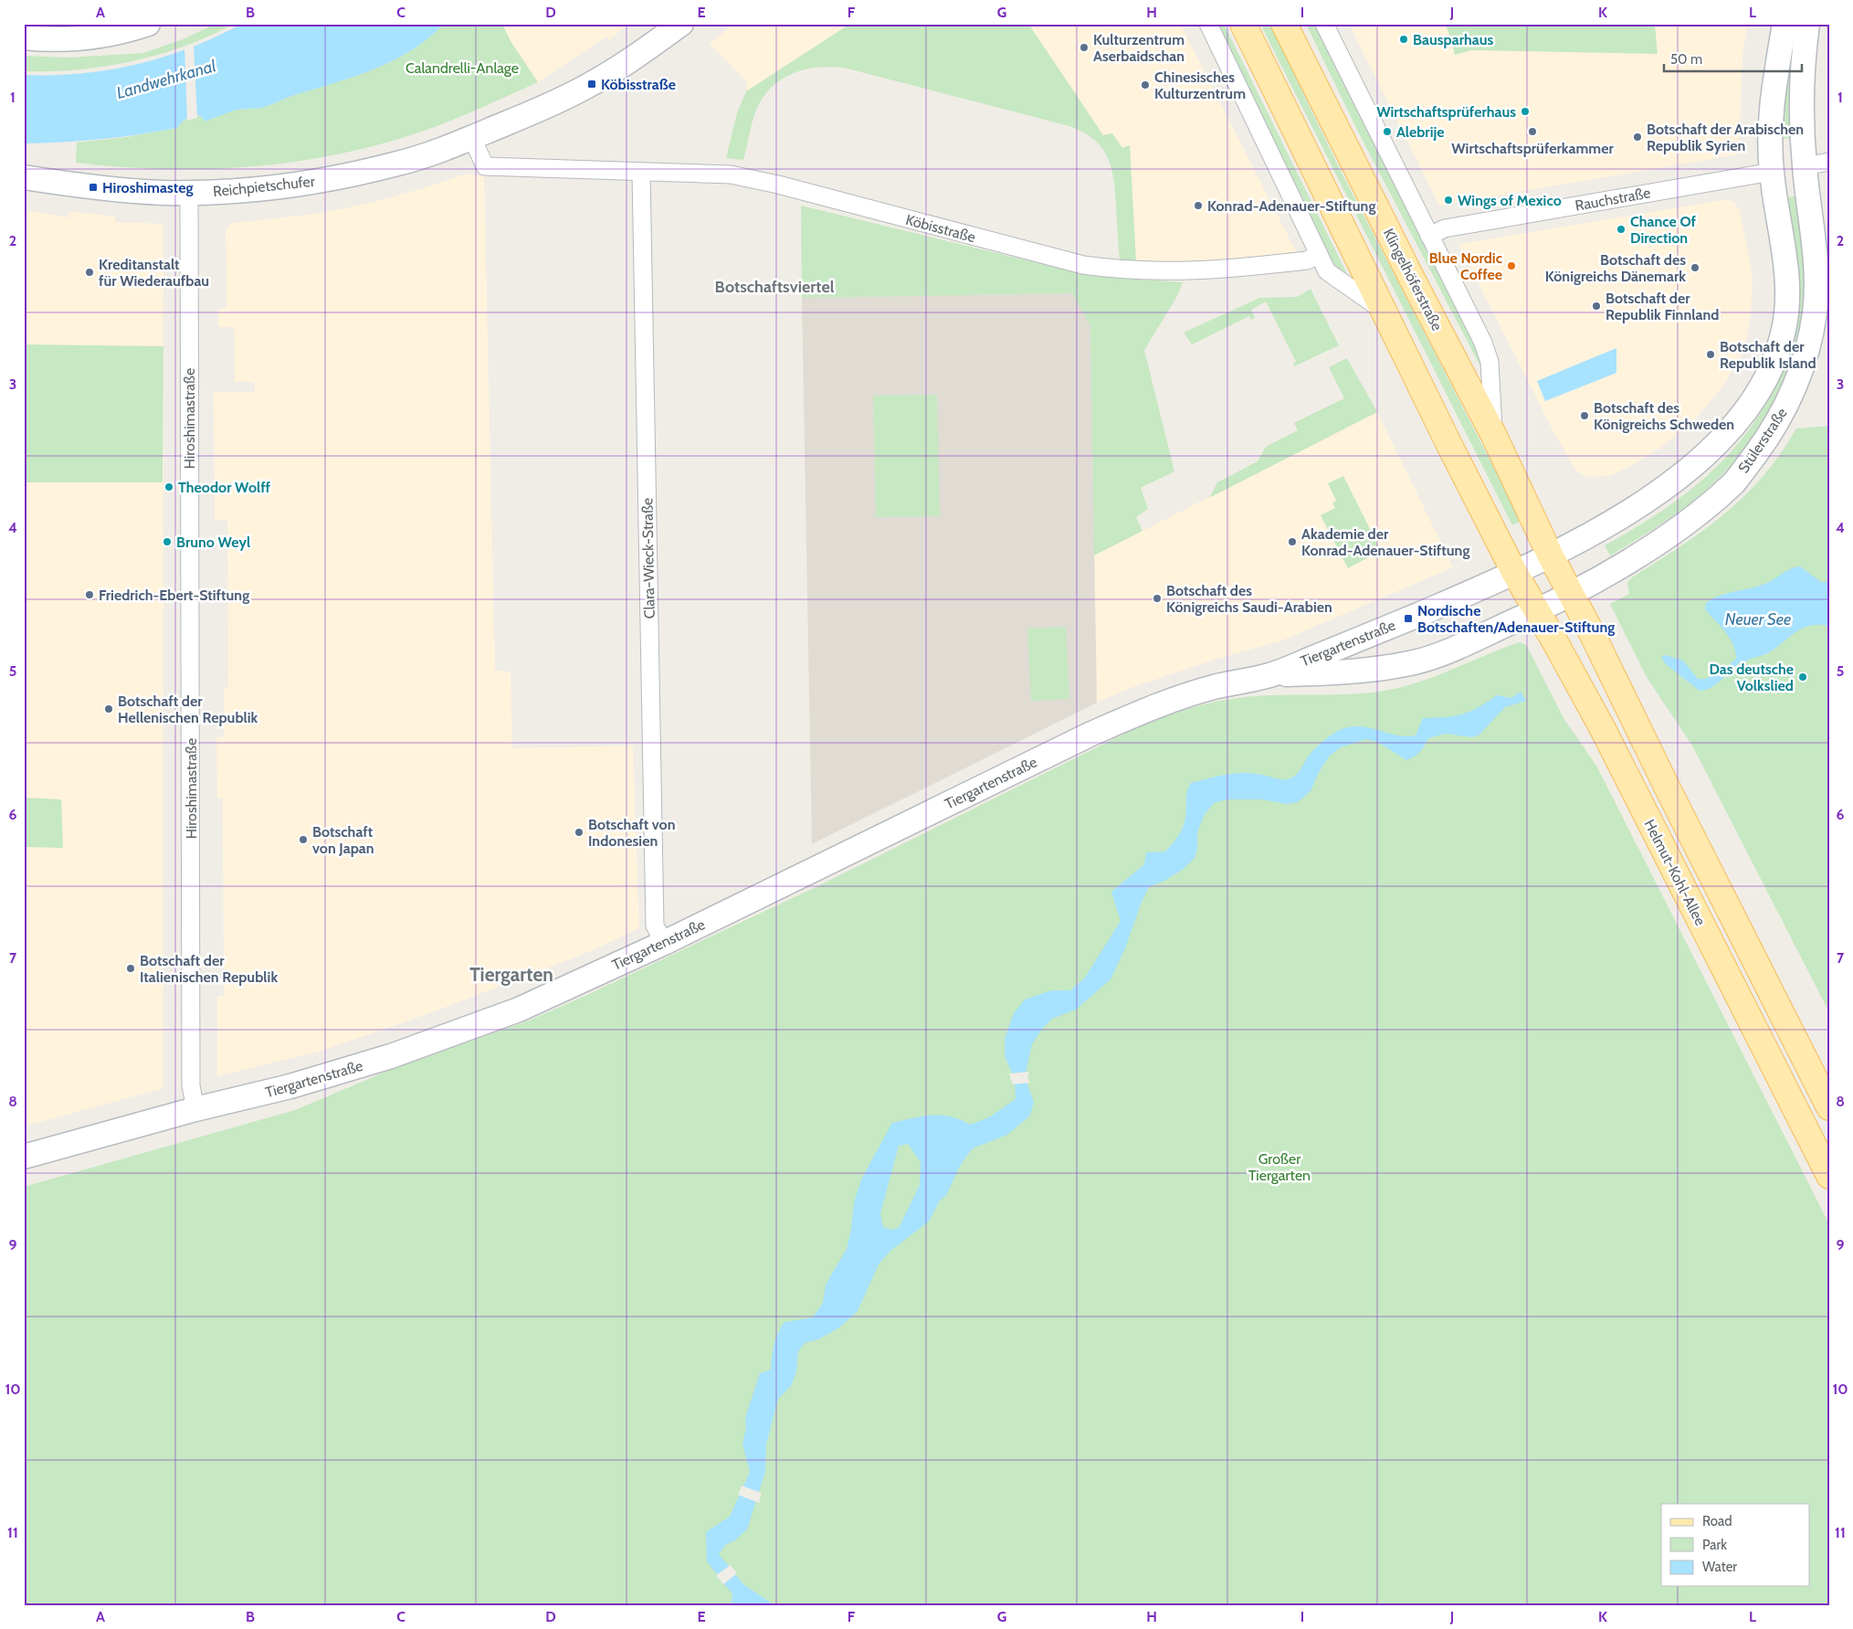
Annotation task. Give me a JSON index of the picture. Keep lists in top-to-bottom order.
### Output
{
  "streets": {
    "main road": [
      "Reichpietschufer",
      "Klingelhöferstraße",
      "Stülerstraße",
      "Tiergartenstraße",
      "Helmut-Kohl-Allee"
    ],
    "street": [
      "Rauchstraße",
      "Köbisstraße",
      "Hiroshimastraße",
      "Clara-Wieck-Straße"
    ]
  },
  "crossings": [
    ["Reichpietschufer", "Köbisstraße"],
    ["Reichpietschufer", "Hiroshimastraße"],
    ["Rauchstraße", "Klingelhöferstraße"],
    ["Köbisstraße", "Clara-Wieck-Straße"],
    ["Klingelhöferstraße", "Stülerstraße"],
    ["Klingelhöferstraße", "Tiergartenstraße"],
    ["Klingelhöferstraße", "Helmut-Kohl-Allee"],
    ["Hiroshimastraße", "Tiergartenstraße"],
    ["Stülerstraße", "Tiergartenstraße"],
    ["Stülerstraße", "Helmut-Kohl-Allee"],
    ["Clara-Wieck-Straße", "Tiergartenstraße"],
    ["Tiergartenstraße", "Helmut-Kohl-Allee"]
  ],
  "districts": ["Botschaftsviertel", "Tiergarten"],
  "water": ["Landwehrkanal", "Neuer See"],
  "parks": ["Calandrelli-Anlage", "Großer Tiergarten"],
  "places": {
    "other": [
      "Bausparhaus",
      "Kulturzentrum Aserbaidschan",
      "Chinesisches Kulturzentrum",
      "Wirtschaftsprüferhaus",
      "Alebrije",
      "Wirtschaftsprüferkammer",
      "Botschaft der Arabischen Republik Syrien",
      "Wings of Mexico",
      "Konrad-Adenauer-Stiftung",
      "Chance Of Direction",
      "Blue Nordic Coffee",
      "Botschaft des Königreichs Dänemark",
      "Kreditanstalt für Wiederaufbau",
      "Botschaft der Republik Finnland",
      "Botschaft der Republik Island",
      "Botschaft des Königreichs Schweden",
      "Theodor Wolff",
      "Bruno Weyl",
      "Akademie der Konrad-Adenauer-Stiftung",
      "Friedrich-Ebert-Stiftung",
      "Botschaft des Königreichs Saudi-Arabien",
      "Das deutsche Volkslied",
      "Botschaft der Hellenischen Republik",
      "Botschaft von Indonesien",
      "Botschaft von Japan",
      "Botschaft der Italienischen Republik"
    ],
    "transit": ["Köbisstraße", "Hiroshimasteg", "Nordische Botschaften/Adenauer-Stiftung"]
  },
  "legend": ["Road", "Park", "Water"],
  "scale_bar": "50 m",
  "grid": {
    "columns": [
      "A",
      "B",
      "C",
      "D",
      "E",
      "F",
      "G",
      "H",
      "I",
      "J",
      "K",
      "L"
    ],
    "rows": [
      "1",
      "2",
      "3",
      "4",
      "5",
      "6",
      "7",
      "8",
      "9",
      "10",
      "11"
    ]
  }
}
